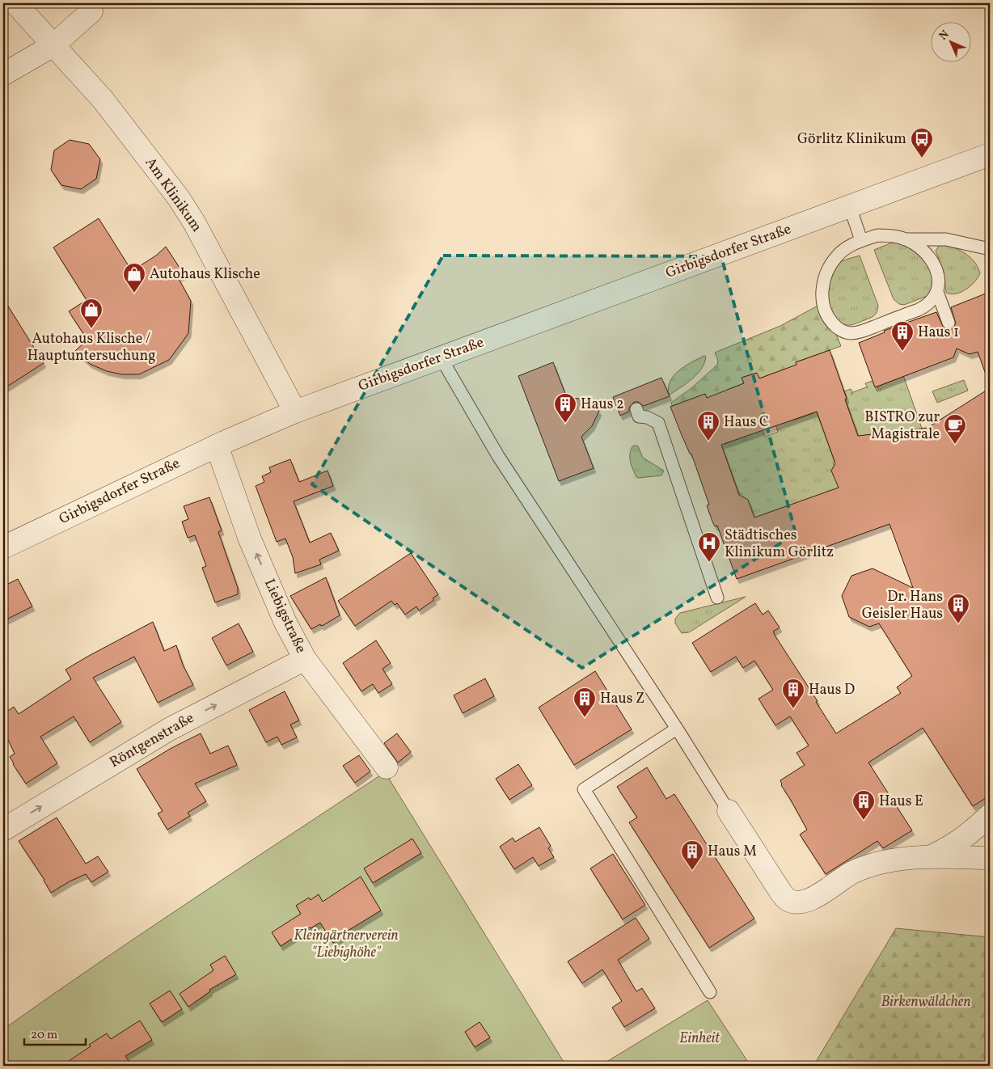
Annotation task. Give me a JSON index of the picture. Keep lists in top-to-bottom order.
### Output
{
  "streets": {
    "street": [
      "Am Klinikum",
      "Girbigsdorfer Straße",
      "Liebigstraße",
      "Röntgenstraße"
    ]
  },
  "crossings": [
    ["Am Klinikum", "Girbigsdorfer Straße"],
    ["Girbigsdorfer Straße", "Liebigstraße"],
    ["Liebigstraße", "Röntgenstraße"]
  ],
  "one_way": ["Liebigstraße", "Röntgenstraße"],
  "parks": ["Kleingärtnerverein \"Liebighöhe\"", "Birkenwäldchen", "Einheit"],
  "places": {
    "bus stop": ["Görlitz Klinikum"],
    "shop": ["Autohaus Klische", "Autohaus Klische / Hauptuntersuchung"],
    "building": [
      "Haus 1",
      "Haus 2",
      "Haus C",
      "Dr. Hans Geisler Haus",
      "Haus D",
      "Haus Z",
      "Haus E",
      "Haus M"
    ],
    "cafe": ["BISTRO zur Magistrale"],
    "hospital": ["Städtisches Klinikum Görlitz"]
  },
  "scale_bar": "20 m",
  "north": "top left"
}
